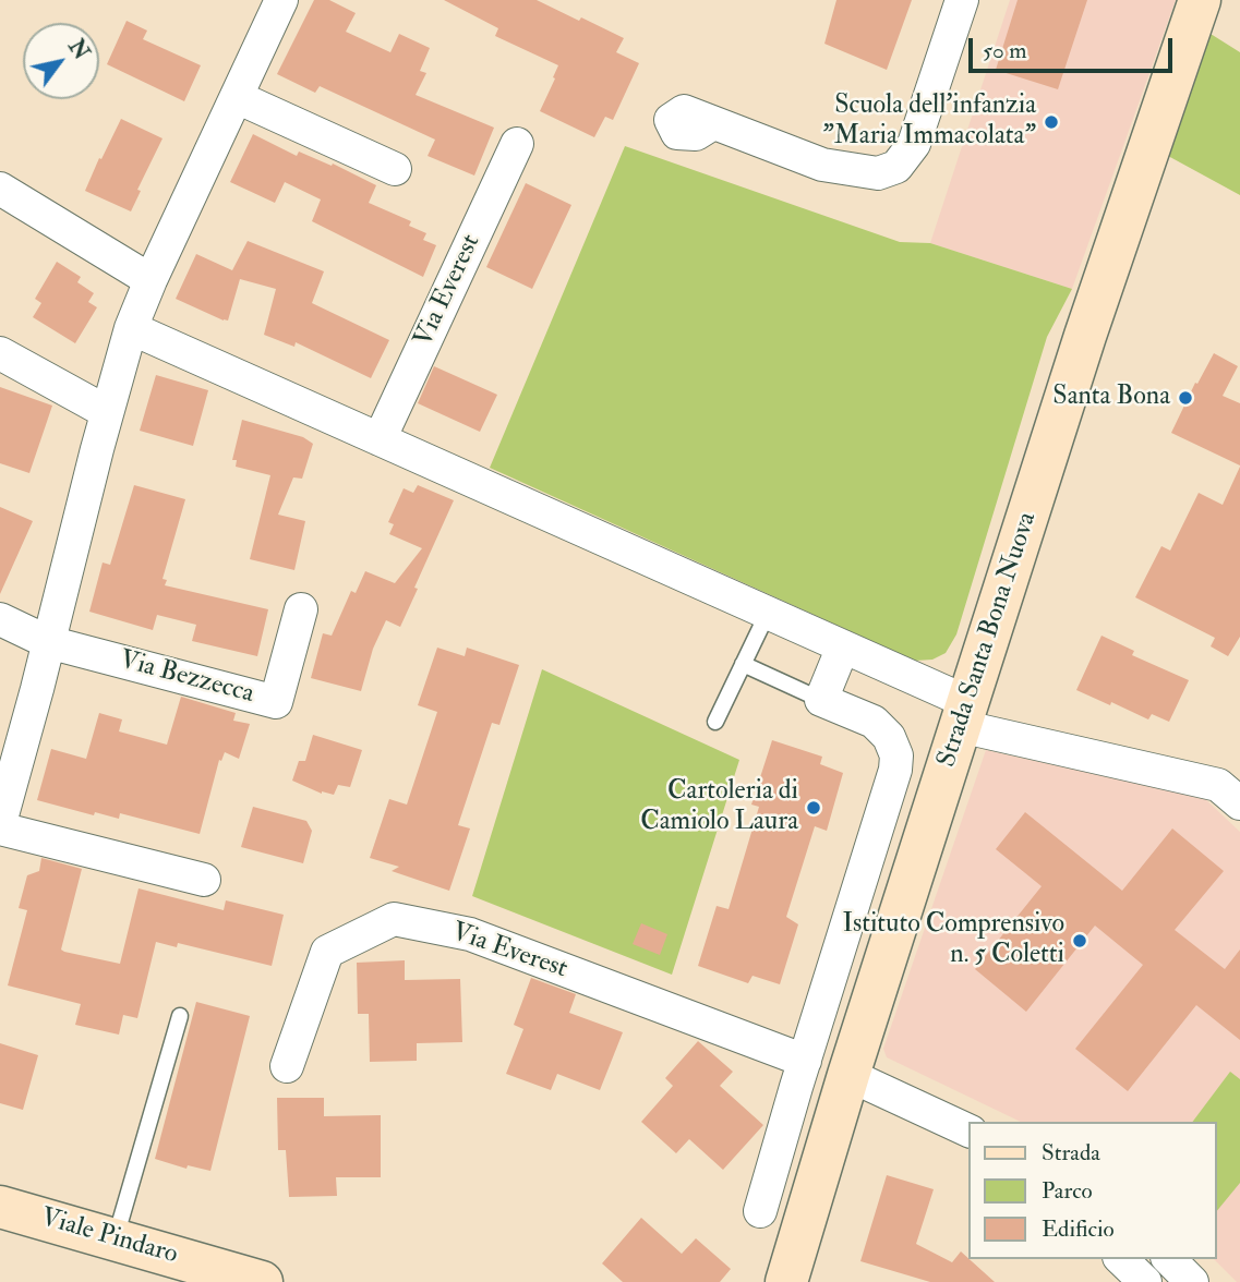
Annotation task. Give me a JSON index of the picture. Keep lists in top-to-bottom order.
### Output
{
  "streets": {
    "street": [
      "Via Everest",
      "Strada Santa Bona Nuova",
      "Via Bezzecca",
      "Viale Pindaro"
    ]
  },
  "places": [
    "Scuola dell'infanzia \"Maria Immacolata\"",
    "Santa Bona",
    "Cartoleria di Camiolo Laura",
    "Istituto Comprensivo n. 5 Coletti"
  ],
  "legend": ["Strada", "Parco", "Edificio"],
  "scale_bar": "50 m",
  "north": "top right"
}
